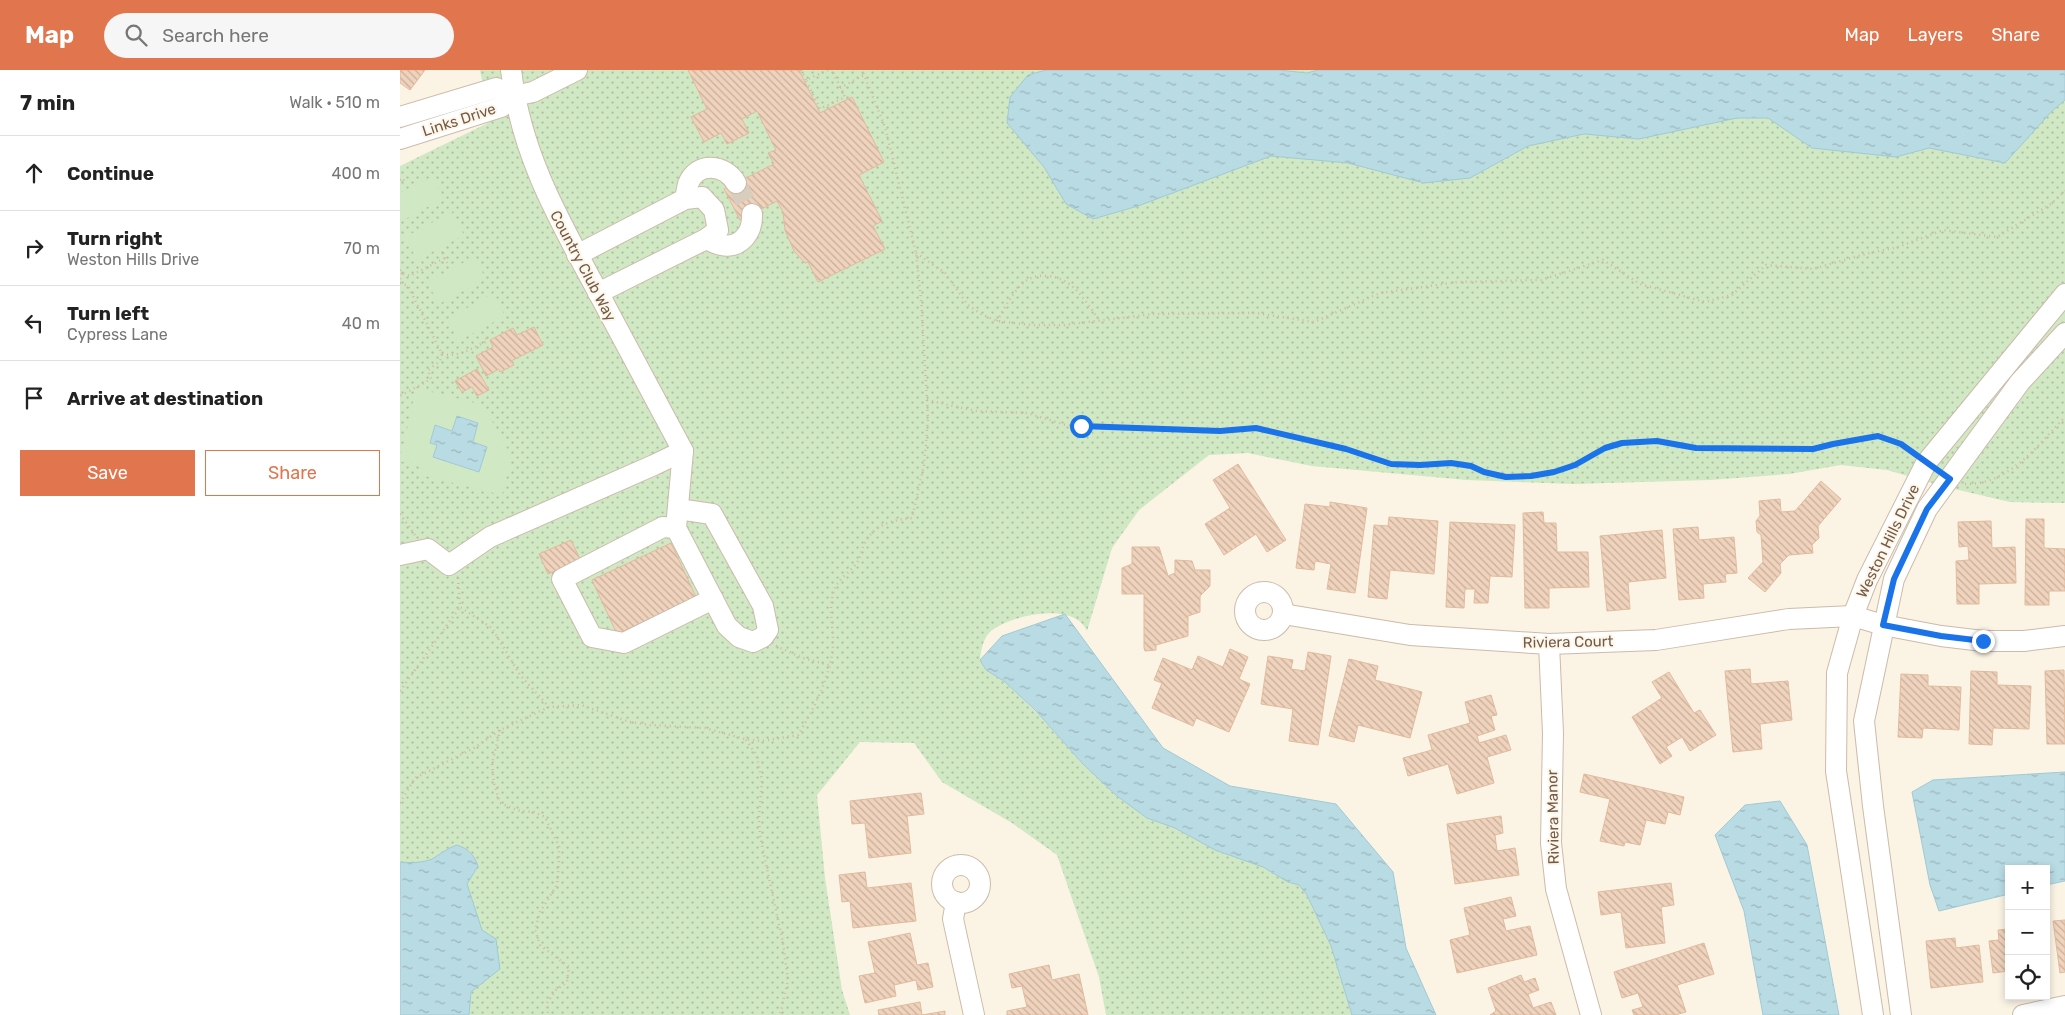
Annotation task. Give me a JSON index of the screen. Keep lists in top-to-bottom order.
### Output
{
  "streets": {
    "street": [
      "Links Drive",
      "Country Club Way",
      "Weston Hills Drive",
      "Riviera Court",
      "Riviera Manor"
    ]
  },
  "crossings": [
    ["Links Drive", "Country Club Way"],
    ["Weston Hills Drive", "Riviera Court"],
    ["Riviera Court", "Riviera Manor"]
  ],
  "page": {
    "header": "Map",
    "search": "Search here",
    "nav": ["Map", "Layers", "Share"],
    "heading": ["7 min", "Walk · 510 m"],
    "list": [
      ["Continue", "400 m"],
      ["Turn right", "Weston Hills Drive", "70 m"],
      ["Turn left", "Cypress Lane", "40 m"],
      "Arrive at destination"
    ],
    "buttons": ["Save", "Share"],
    "map_buttons": ["+", "−"]
  }
}
